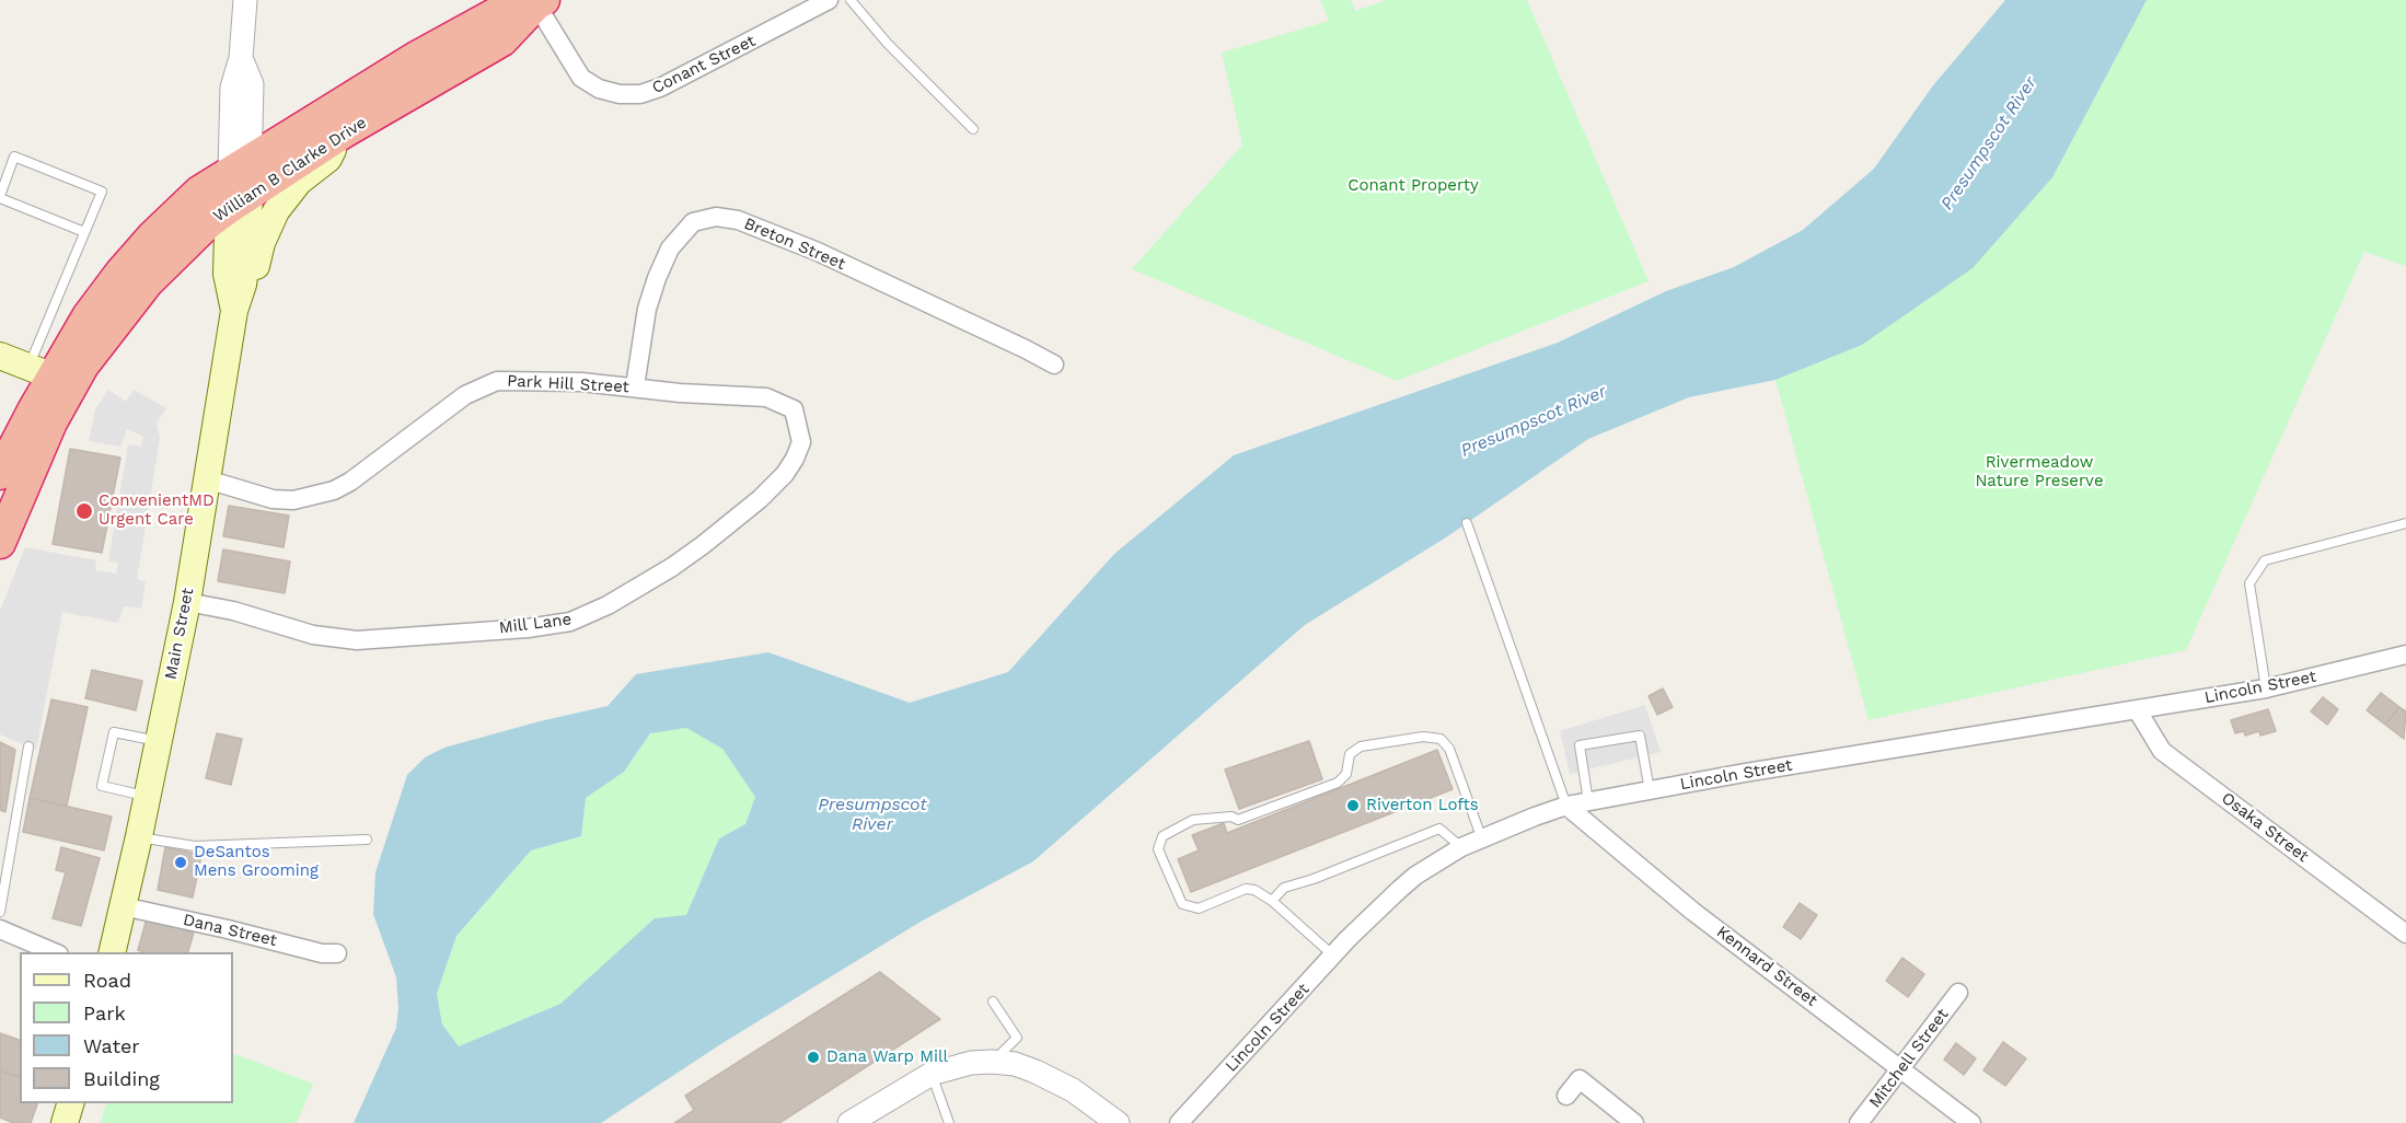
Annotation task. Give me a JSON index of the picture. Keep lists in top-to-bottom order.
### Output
{
  "streets": {
    "highway": ["William B Clarke Drive"],
    "main road": ["Main Street"],
    "street": [
      "Conant Street",
      "Breton Street",
      "Park Hill Street",
      "Mill Lane",
      "Lincoln Street",
      "Osaka Street",
      "Dana Street",
      "Kennard Street",
      "Mitchell Street"
    ]
  },
  "crossings": [
    ["William B Clarke Drive", "Main Street"],
    ["Breton Street", "Park Hill Street"],
    ["Park Hill Street", "Mill Lane"],
    ["Park Hill Street", "Main Street"],
    ["Mill Lane", "Main Street"],
    ["Main Street", "Dana Street"],
    ["Lincoln Street", "Osaka Street"],
    ["Lincoln Street", "Kennard Street"],
    ["Kennard Street", "Mitchell Street"]
  ],
  "water": ["Presumpscot River"],
  "parks": ["Conant Property", "Rivermeadow Nature Preserve"],
  "places": [
    "ConvenientMD Urgent Care",
    "Riverton Lofts",
    "DeSantos Mens Grooming",
    "Dana Warp Mill"
  ],
  "legend": [
    "Road",
    "Park",
    "Water",
    "Building"
  ]
}
